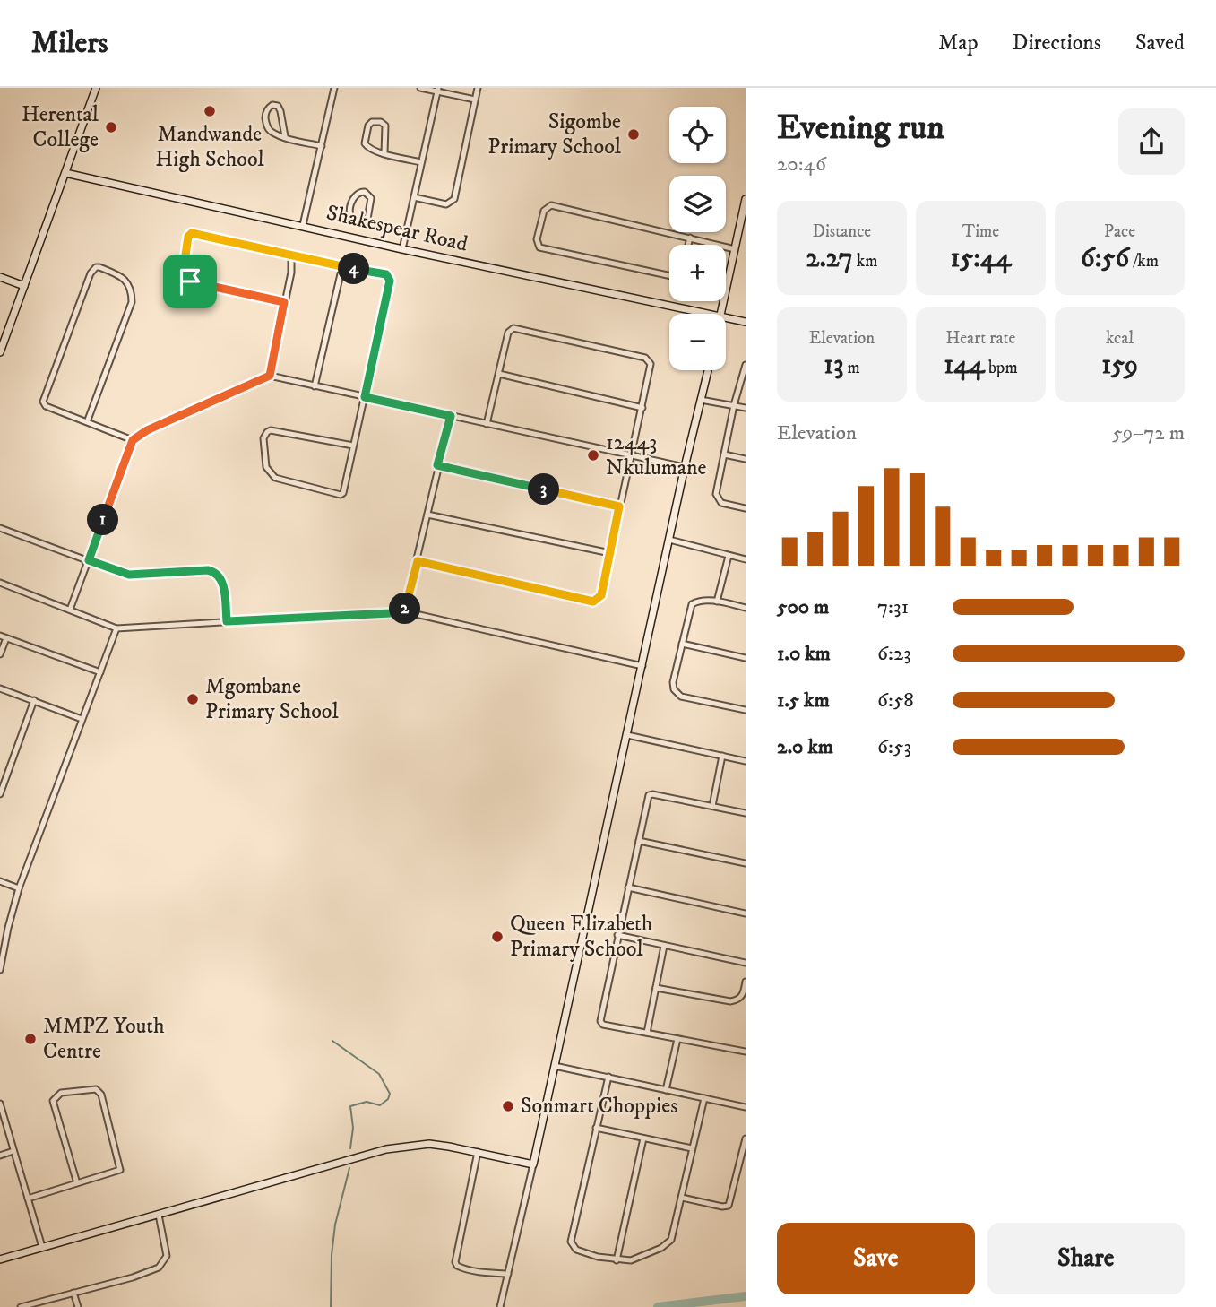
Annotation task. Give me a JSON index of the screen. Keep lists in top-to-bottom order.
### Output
{
  "streets": {
    "street": ["Shakespear Road"]
  },
  "places": [
    "Mandwande High School",
    "Herental College",
    "Sigombe Primary School",
    "12443 Nkulumane",
    "Mgombane Primary School",
    "Queen Elizabeth Primary School",
    "MMPZ Youth Centre",
    "Sonmart Choppies"
  ],
  "page": {
    "header": "Milers",
    "nav": ["Map", "Directions", "Saved"],
    "heading": ["Evening run", "20:46"],
    "map_buttons": ["+", "−"],
    "stats": [
      ["Distance", "2.27 km"],
      ["Time", "15:44"],
      ["Pace", "6:56 /km"],
      ["Elevation", "13 m"],
      ["Heart rate", "144 bpm"],
      ["kcal", "159"]
    ],
    "pins": [
      "4",
      "3",
      "1",
      "2"
    ],
    "chart": ["Elevation", "59–72 m"],
    "list": [
      {
        "name": "500 m",
        "note": "7:31"
      },
      {
        "name": "1.0 km",
        "note": "6:23"
      },
      {
        "name": "1.5 km",
        "note": "6:58"
      },
      {
        "name": "2.0 km",
        "note": "6:53"
      }
    ],
    "buttons": ["Save", "Share"]
  }
}
